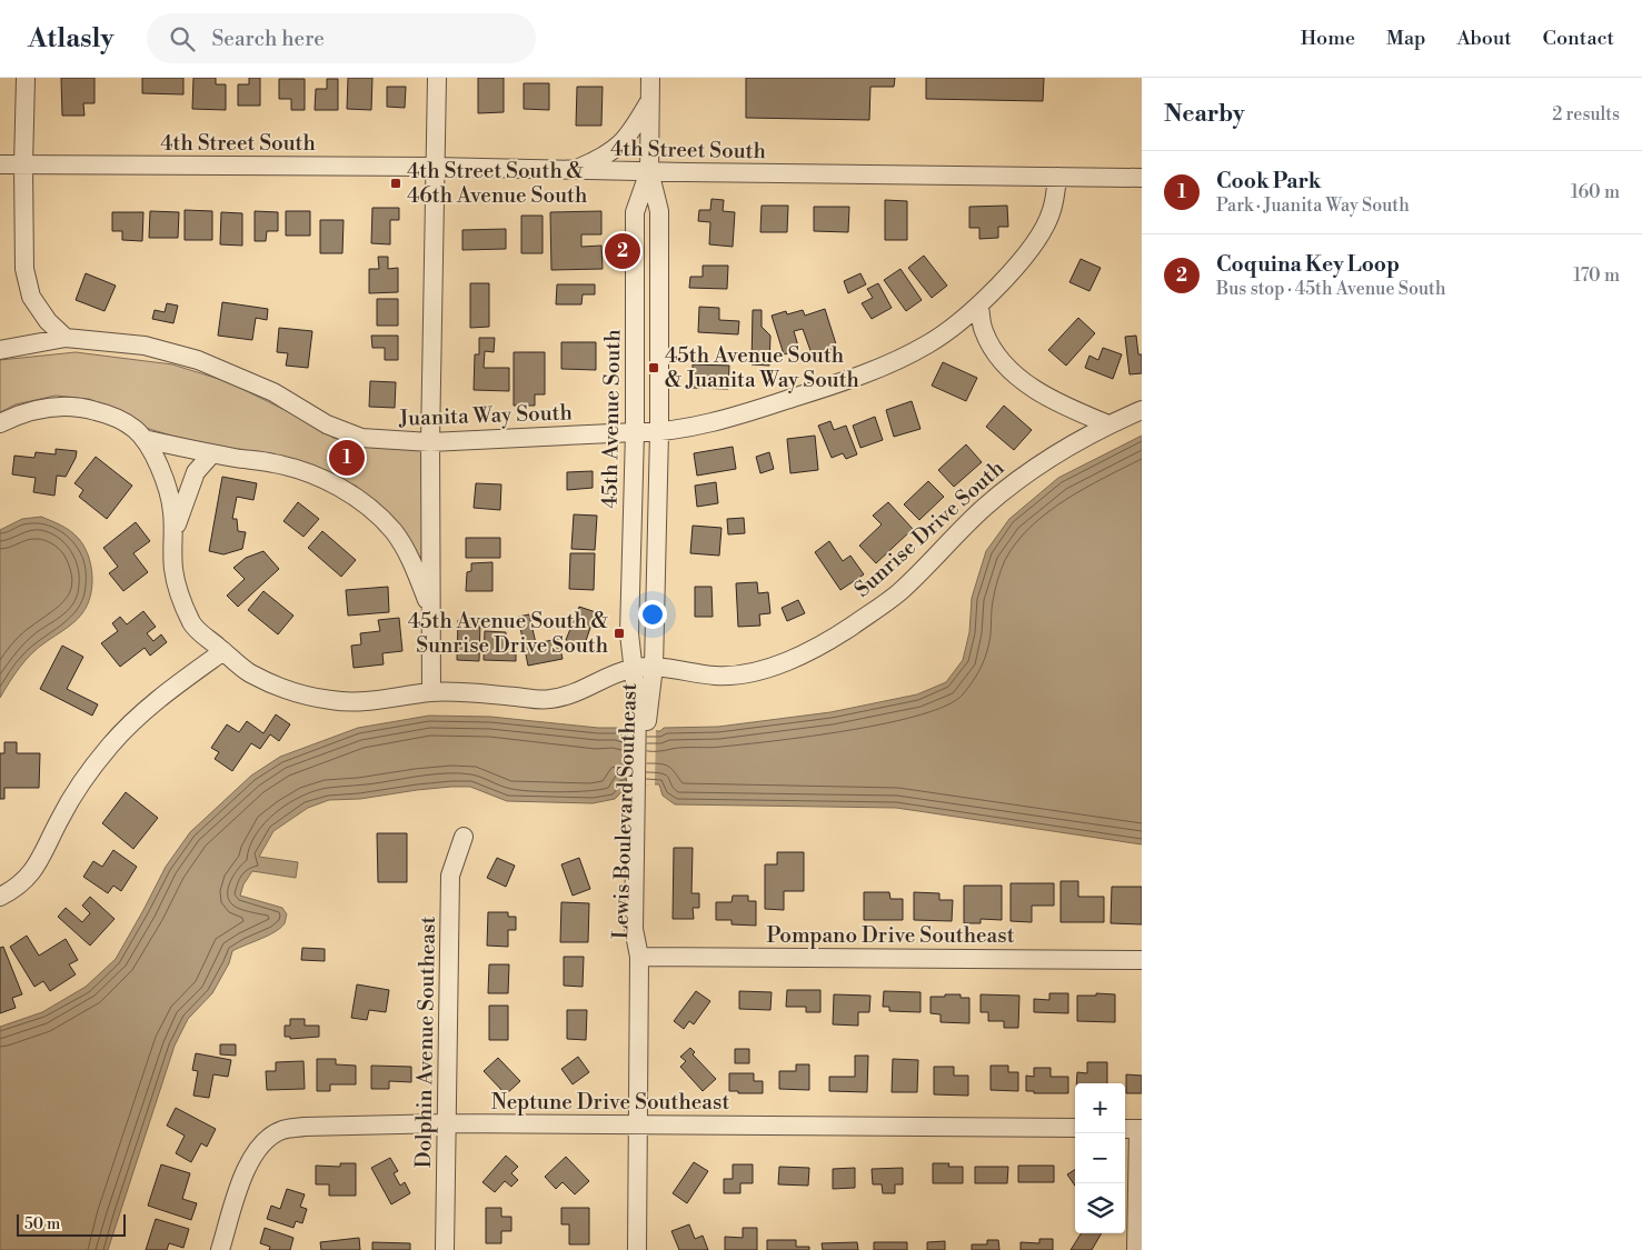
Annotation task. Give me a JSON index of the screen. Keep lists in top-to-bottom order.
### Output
{
  "streets": {
    "street": [
      "4th Street South",
      "Juanita Way South",
      "45th Avenue South",
      "Sunrise Drive South",
      "Lewis Boulevard Southeast",
      "Pompano Drive Southeast",
      "Dolphin Avenue Southeast",
      "Neptune Drive Southeast"
    ]
  },
  "crossings": [
    ["4th Street South", "Juanita Way South"],
    ["4th Street South", "45th Avenue South"],
    ["Juanita Way South", "45th Avenue South"],
    ["45th Avenue South", "Sunrise Drive South"],
    ["45th Avenue South", "Lewis Boulevard Southeast"],
    ["Sunrise Drive South", "Lewis Boulevard Southeast"],
    ["Lewis Boulevard Southeast", "Pompano Drive Southeast"],
    ["Lewis Boulevard Southeast", "Neptune Drive Southeast"],
    ["Dolphin Avenue Southeast", "Neptune Drive Southeast"]
  ],
  "places": {
    "transit": ["4th Street South & 46th Avenue South", "45th Avenue South & Juanita Way South", "45th Avenue South & Sunrise Drive South"]
  },
  "scale_bar": "50 m",
  "page": {
    "header": "Atlasly",
    "search": "Search here",
    "nav": [
      "Home",
      "Map",
      "About",
      "Contact"
    ],
    "heading": ["Nearby", "2 results"],
    "list": [
      {
        "mark": "1",
        "name": "Cook Park",
        "note": "Park · Juanita Way South",
        "value": "160 m"
      },
      {
        "mark": "2",
        "name": "Coquina Key Loop",
        "note": "Bus stop · 45th Avenue South",
        "value": "170 m"
      }
    ],
    "pins": ["2", "1"],
    "map_buttons": ["+", "−"],
    "scale": "50 m"
  }
}
